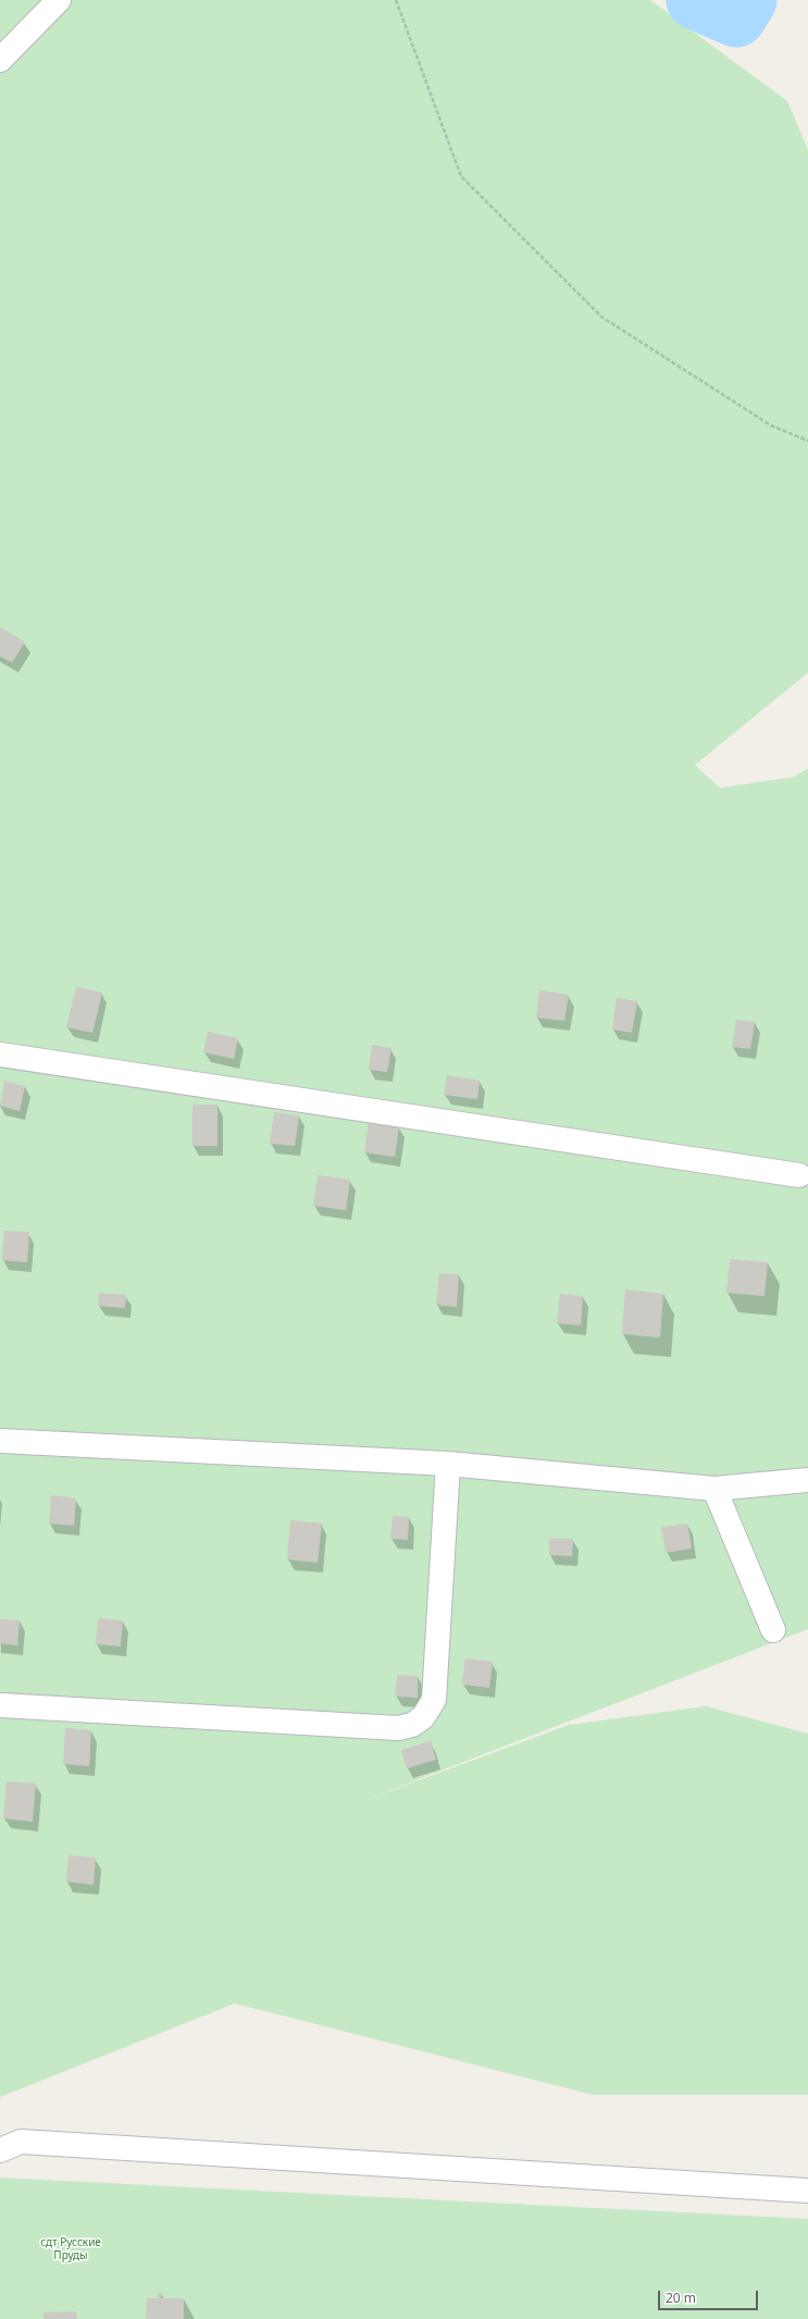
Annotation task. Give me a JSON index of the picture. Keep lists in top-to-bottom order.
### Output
{
  "parks": ["сдт Русские Пруды"],
  "scale_bar": "20 m"
}
